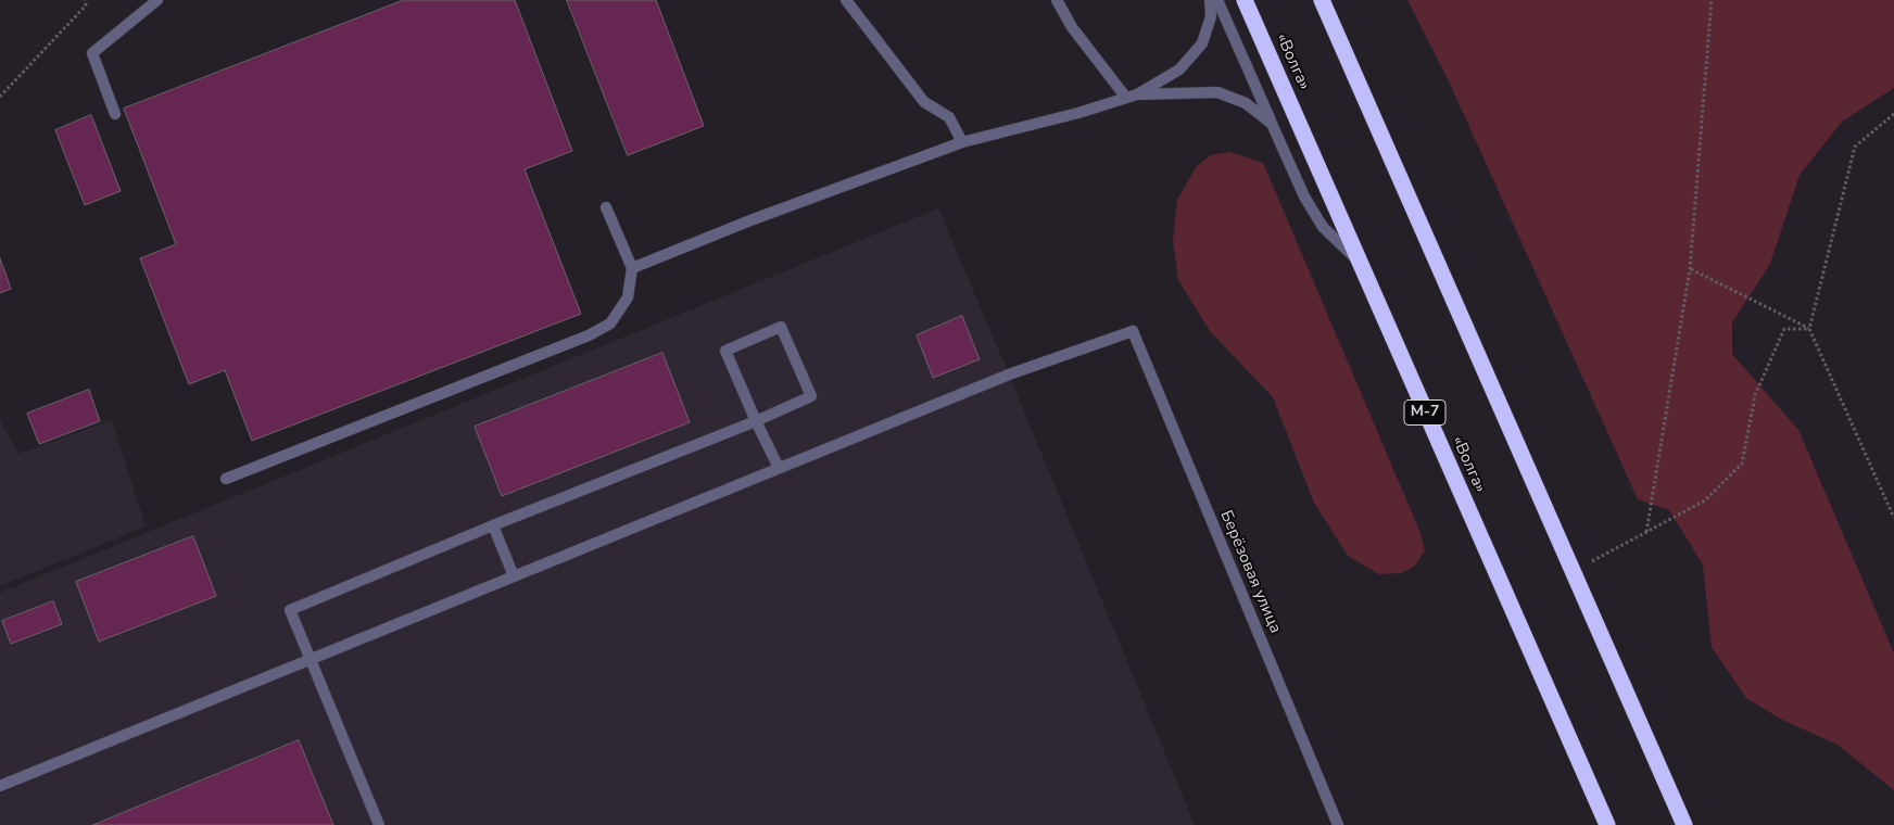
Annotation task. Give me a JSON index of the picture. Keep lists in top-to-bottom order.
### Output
{
  "streets": {
    "highway": ["«Волга»", "М-7"],
    "street": ["Берёзовая улица"]
  }
}
